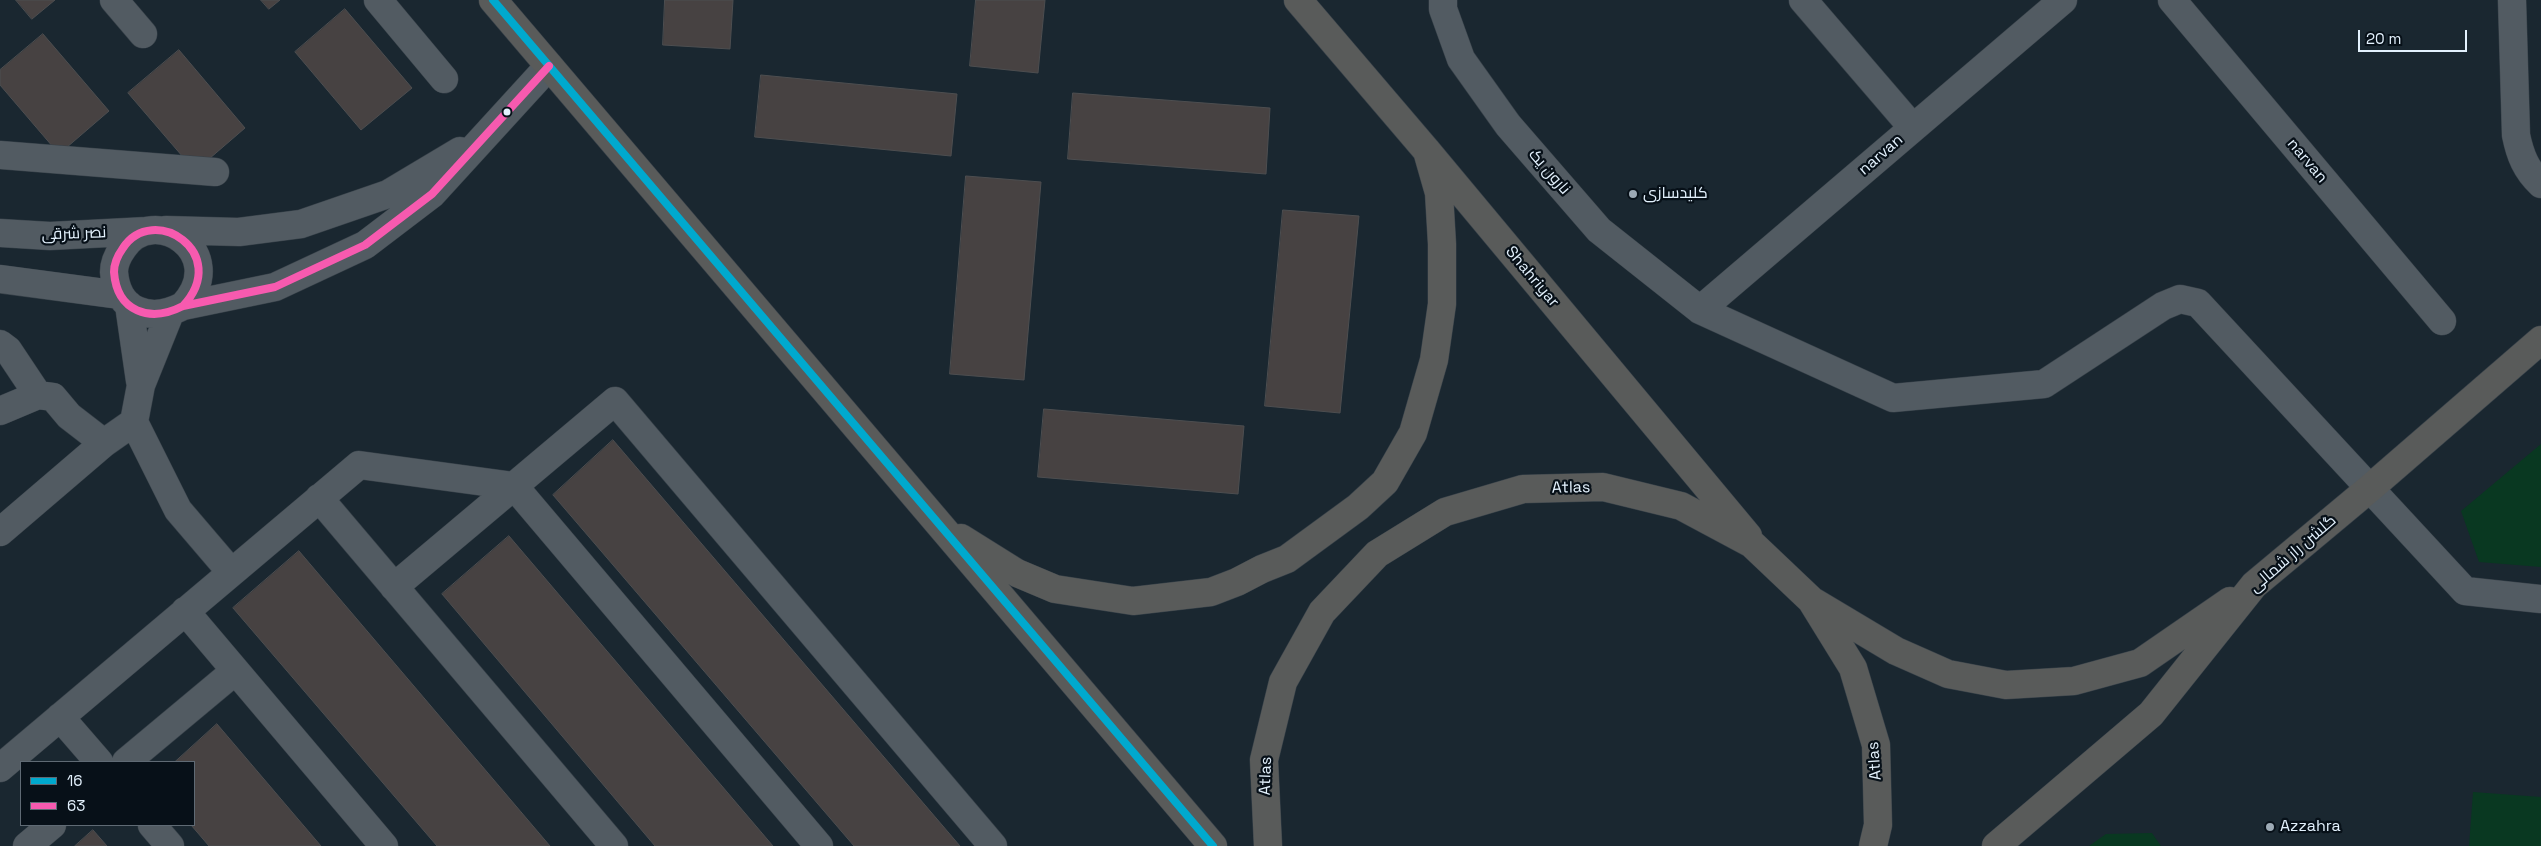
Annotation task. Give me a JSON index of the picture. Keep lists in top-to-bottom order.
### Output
{
  "streets": {
    "main road": ["Shahriyar", "Atlas", "گلشن راز شمالی"],
    "street": ["narvan", "نارون یک", "نصر شرقی"]
  },
  "crossings": [
    ["narvan", "نارون یک"],
    ["نارون یک", "گلشن راز شمالی"],
    ["Shahriyar", "Atlas"]
  ],
  "places": ["کلیدسازی", "Azzahra"],
  "lines": ["transit line 16", "transit line 63"],
  "legend": ["16", "63"],
  "scale_bar": "20 m"
}
